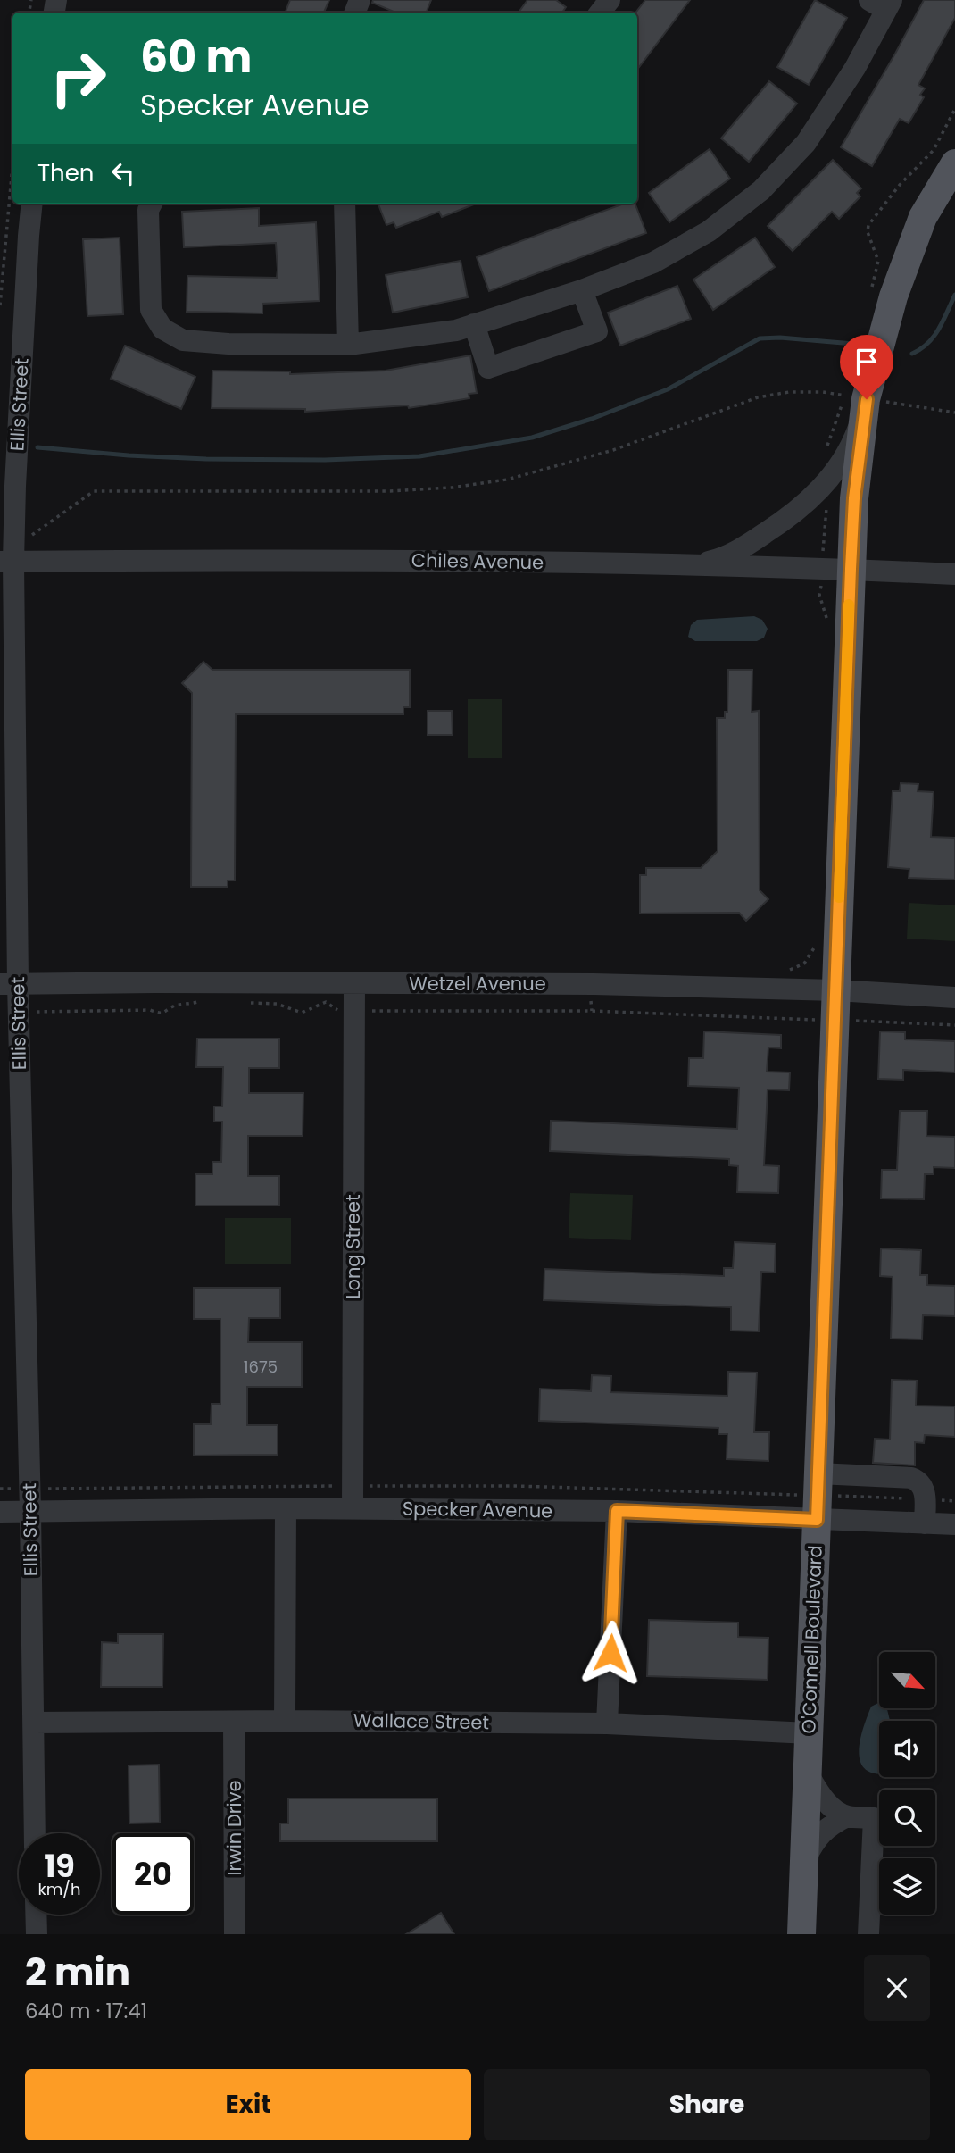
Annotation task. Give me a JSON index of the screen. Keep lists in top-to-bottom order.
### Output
{
  "streets": {
    "main road": ["O'Connell Boulevard"],
    "street": [
      "Ellis Street",
      "Chiles Avenue",
      "Wetzel Avenue",
      "Long Street",
      "Specker Avenue",
      "Wallace Street",
      "Irwin Drive"
    ]
  },
  "crossings": [
    ["Ellis Street", "Chiles Avenue"],
    ["Ellis Street", "Wetzel Avenue"],
    ["Ellis Street", "Specker Avenue"],
    ["Ellis Street", "Wallace Street"],
    ["Chiles Avenue", "O'Connell Boulevard"],
    ["Wetzel Avenue", "Long Street"],
    ["Wetzel Avenue", "O'Connell Boulevard"],
    ["Long Street", "Specker Avenue"],
    ["Specker Avenue", "O'Connell Boulevard"],
    ["O'Connell Boulevard", "Wallace Street"],
    ["Wallace Street", "Irwin Drive"]
  ],
  "house_numbers": ["1675"],
  "north": "bottom right",
  "page": {
    "turn": ["60 m", "Specker Avenue"],
    "then": "Then",
    "speed": "19 km/h",
    "limit": "20",
    "heading": ["2 min", "640 m · 17:41"],
    "buttons": ["Exit", "Share"]
  }
}
